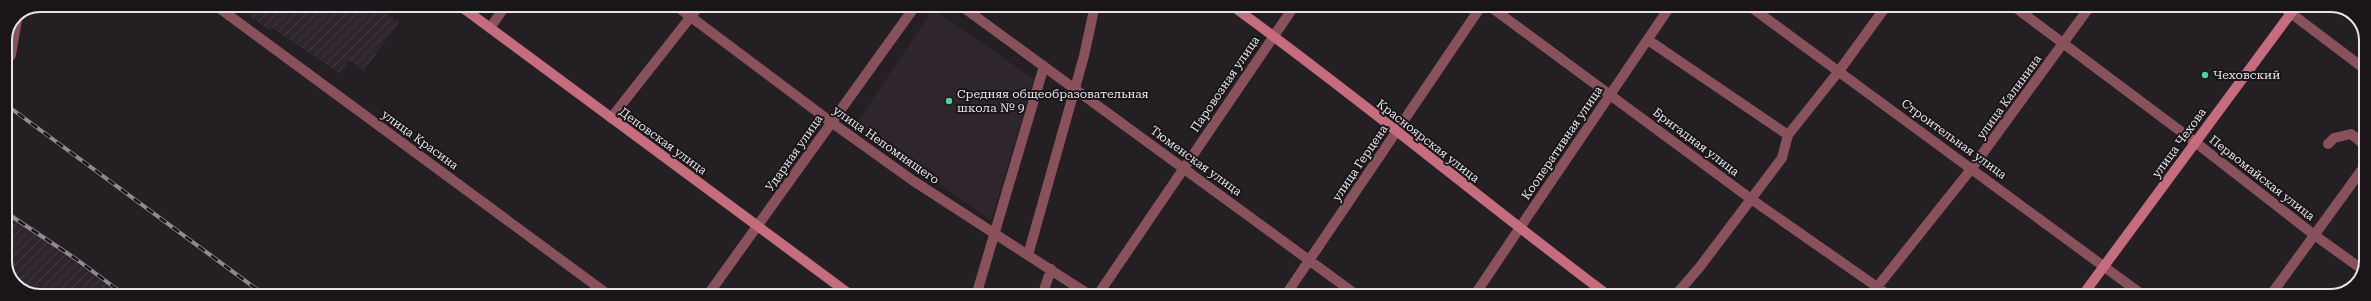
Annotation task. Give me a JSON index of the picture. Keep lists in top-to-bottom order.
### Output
{
  "streets": {
    "main road": ["Деповская улица", "Красноярская улица", "улица Чехова"],
    "street": [
      "Паровозная улица",
      "улица Калинина",
      "Строительная улица",
      "улица Красина",
      "Бригадная улица",
      "Кооперативная улица",
      "улица Непомнящего",
      "Ударная улица",
      "Тюменская улица",
      "улица Герцена",
      "Первомайская улица"
    ]
  },
  "crossings": [
    ["Паровозная улица", "Красноярская улица"],
    ["Паровозная улица", "Тюменская улица"],
    ["улица Калинина", "Строительная улица"],
    ["улица Калинина", "Бригадная улица"],
    ["улица Калинина", "Первомайская улица"],
    ["Строительная улица", "улица Чехова"],
    ["Деповская улица", "Ударная улица"],
    ["Красноярская улица", "Кооперативная улица"],
    ["Красноярская улица", "улица Герцена"],
    ["Бригадная улица", "Кооперативная улица"],
    ["улица Чехова", "Первомайская улица"],
    ["улица Непомнящего", "Ударная улица"],
    ["Тюменская улица", "улица Герцена"]
  ],
  "places": ["Чеховский", "Средняя общеобразовательная школа № 9"]
}
